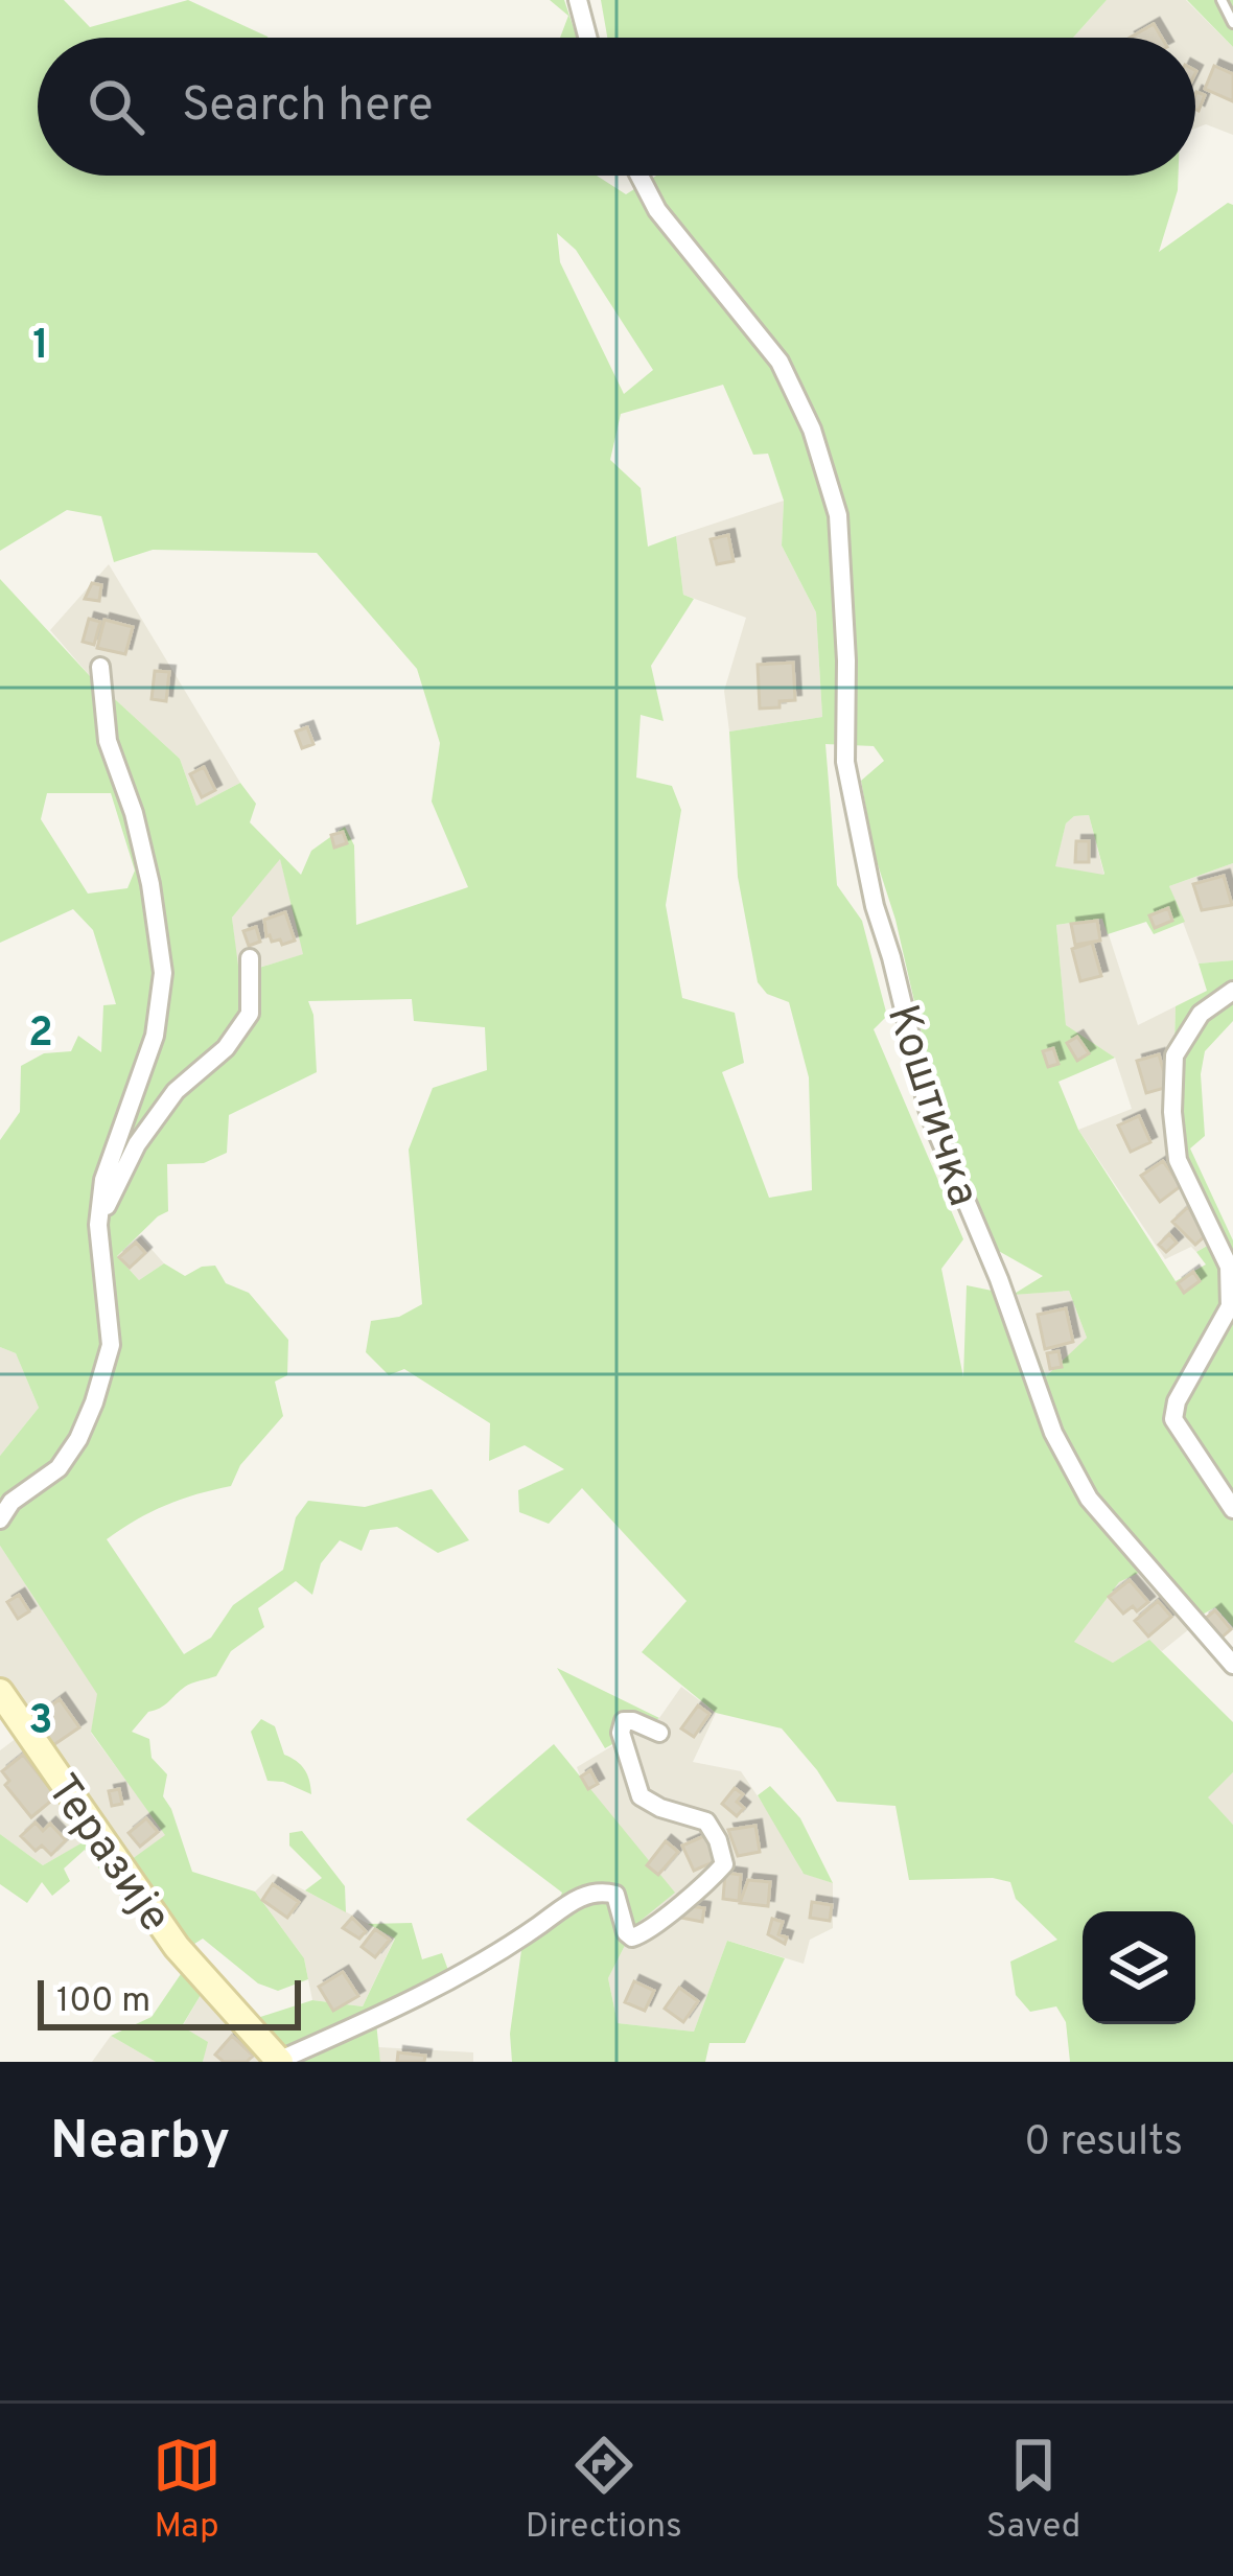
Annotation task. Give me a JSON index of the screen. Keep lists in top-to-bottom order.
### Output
{
  "streets": {
    "street": ["Коштичка", "Теразије"]
  },
  "scale_bar": "100 m",
  "page": {
    "search": "Search here",
    "scale": "100 m",
    "heading": ["Nearby", "0 results"],
    "nav": ["Map", "Directions", "Saved"]
  },
  "grid": {
    "rows": ["1", "2", "3"]
  }
}
